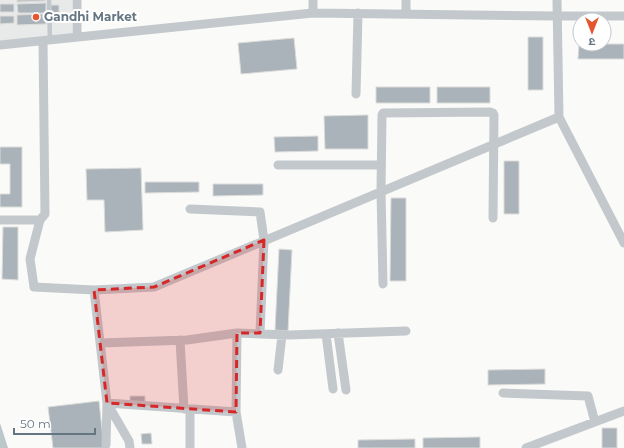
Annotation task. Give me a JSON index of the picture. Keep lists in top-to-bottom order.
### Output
{
  "places": ["Gandhi Market"],
  "scale_bar": "50 m",
  "north": "bottom"
}
